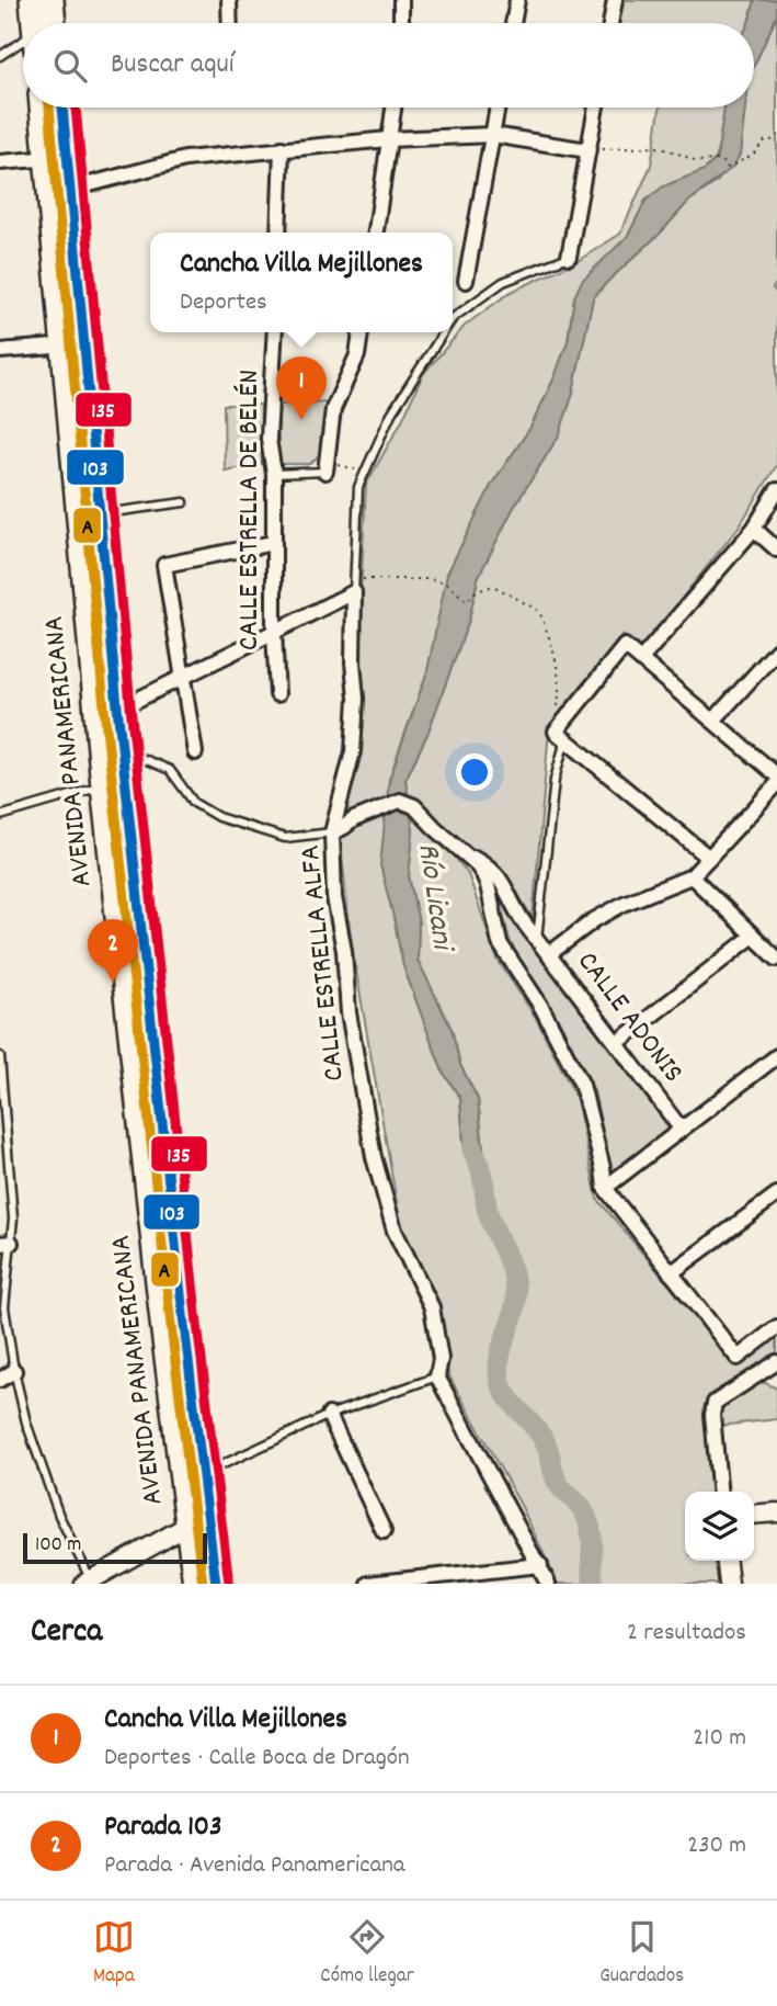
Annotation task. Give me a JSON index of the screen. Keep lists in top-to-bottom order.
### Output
{
  "streets": {
    "main road": ["AVENIDA PANAMERICANA"],
    "street": ["CALLE ESTRELLA DE BELÉN", "CALLE ESTRELLA ALFA", "CALLE ADONIS"]
  },
  "water": ["Río Licani"],
  "lines": ["transit line 103", "transit line A", "transit line 135"],
  "scale_bar": "100 m",
  "page": {
    "search": "Buscar aquí",
    "popup": ["Cancha Villa Mejillones", "Deportes"],
    "pins": ["1", "2"],
    "scale": "100 m",
    "heading": ["Cerca", "2 resultados"],
    "list": [
      {
        "mark": "1",
        "name": "Cancha Villa Mejillones",
        "note": "Deportes · Calle Boca de Dragón",
        "value": "210 m"
      },
      {
        "mark": "2",
        "name": "Parada 103",
        "note": "Parada · Avenida Panamericana",
        "value": "230 m"
      }
    ],
    "nav": ["Mapa", "Cómo llegar", "Guardados"]
  }
}
